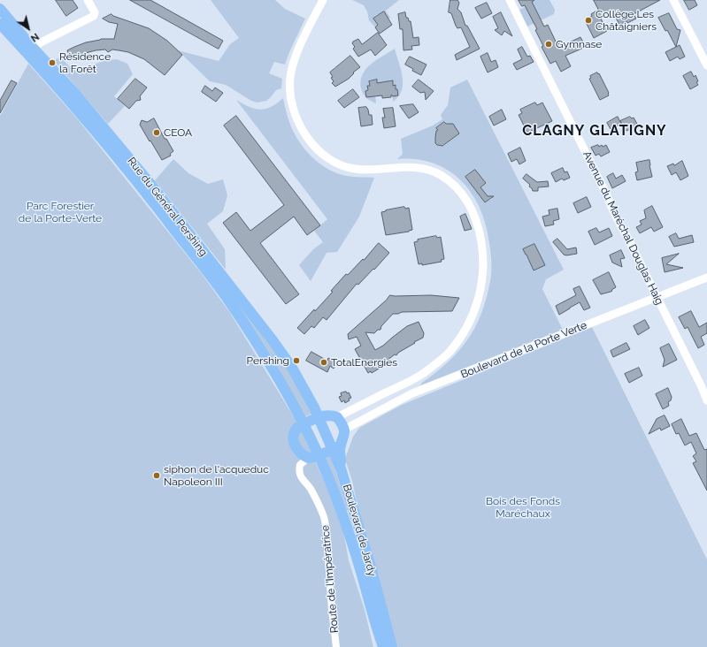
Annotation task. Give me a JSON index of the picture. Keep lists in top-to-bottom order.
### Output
{
  "streets": {
    "main road": ["Rue du Général Pershing", "Boulevard de Jardy"],
    "street": ["Avenue du Maréchal Douglas Haig", "Boulevard de la Porte Verte", "Route de l'Impératrice"]
  },
  "crossings": [
    ["Rue du Général Pershing", "Boulevard de Jardy"],
    ["Avenue du Maréchal Douglas Haig", "Boulevard de la Porte Verte"]
  ],
  "districts": ["CLAGNY GLATIGNY"],
  "parks": ["Parc Forestier de la Porte-Verte", "Bois des Fonds Maréchaux"],
  "places": [
    "Collège Les Châtaigniers",
    "Gymnase",
    "Résidence la Forêt",
    "CEOA",
    "Pershing",
    "TotalEnergies",
    "siphon de l'acqueduc Napoleon III"
  ],
  "north": "bottom right"
}
